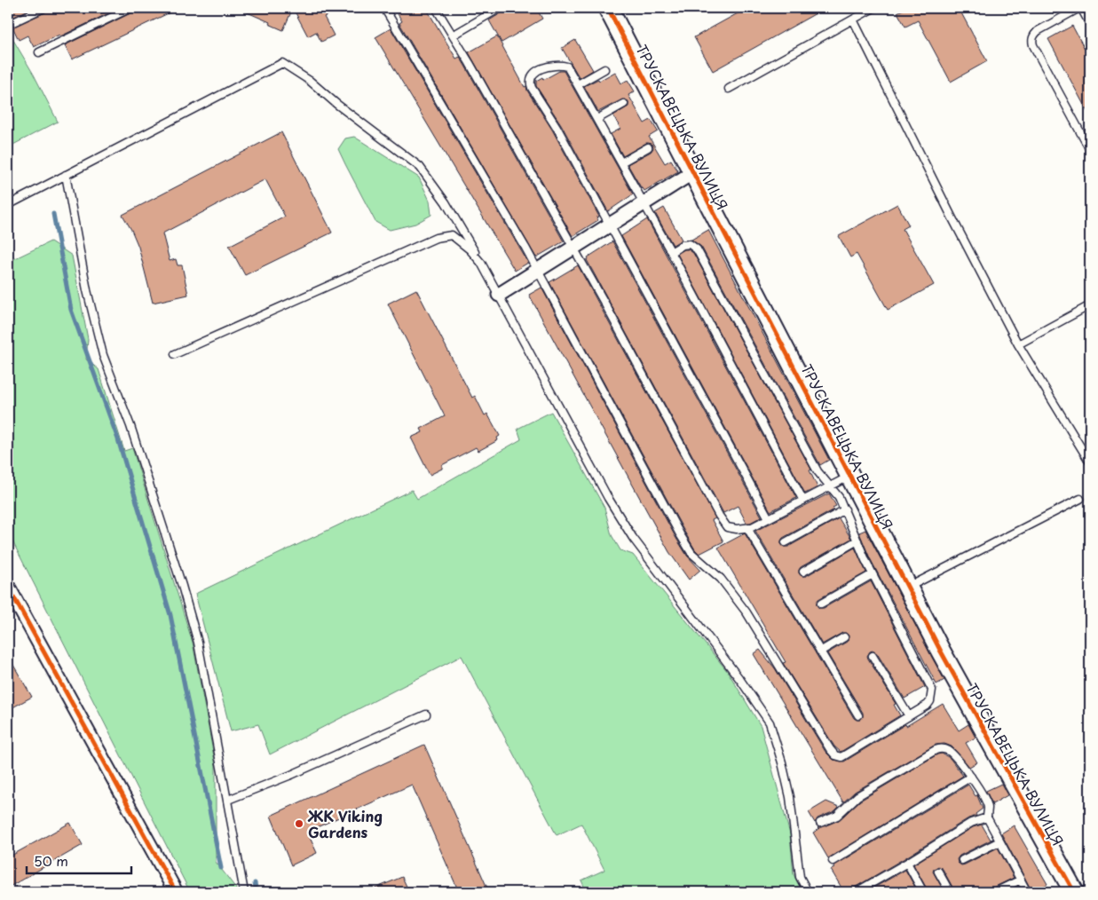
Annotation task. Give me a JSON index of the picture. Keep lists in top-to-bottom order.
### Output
{
  "streets": {
    "street": ["ТРУСКАВЕЦЬКА ВУЛИЦЯ"]
  },
  "places": ["ЖК Viking Gardens"],
  "scale_bar": "50 m"
}
